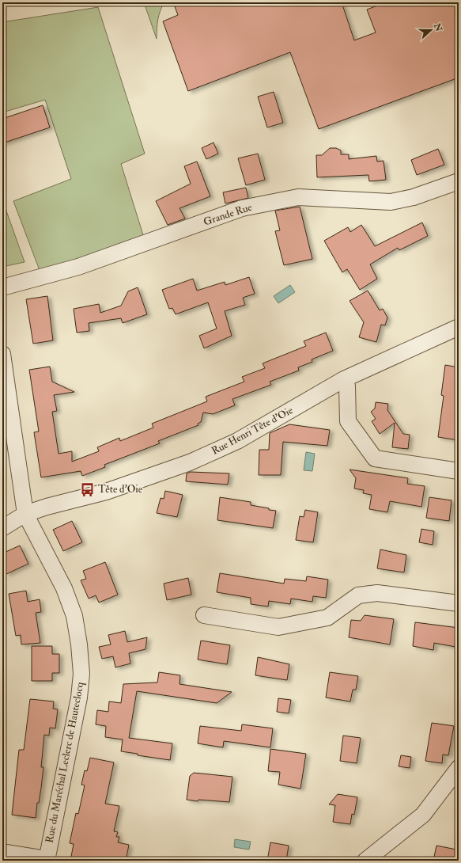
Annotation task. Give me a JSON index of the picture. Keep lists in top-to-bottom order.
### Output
{
  "streets": {
    "street": ["Grande Rue", "Rue Henri Tête d'Oie", "Rue du Maréchal Leclerc de Hauteclocq"]
  },
  "crossings": [
    ["Rue Henri Tête d'Oie", "Rue du Maréchal Leclerc de Hauteclocq"]
  ],
  "places": {
    "bus stop": ["Tête d'Oie"]
  },
  "north": "right"
}
